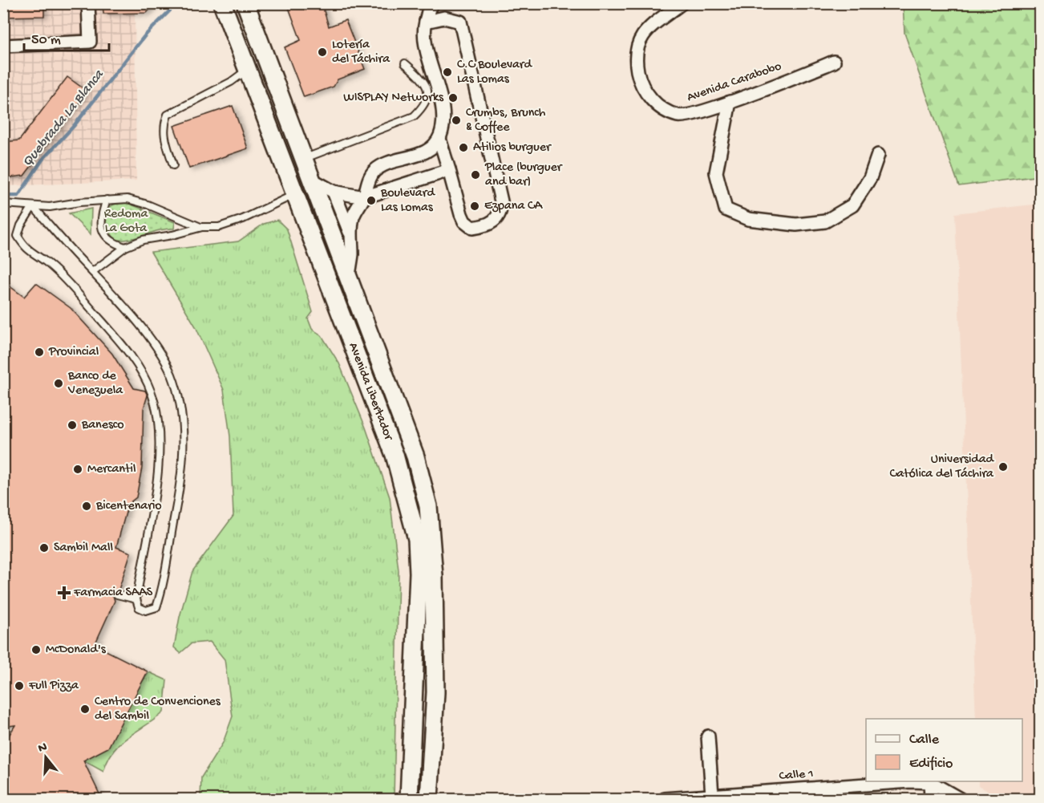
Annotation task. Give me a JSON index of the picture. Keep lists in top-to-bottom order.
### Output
{
  "streets": {
    "main road": ["Avenida Libertador"],
    "street": ["Avenida Carabobo", "Calle 1"]
  },
  "water": ["Quebrada La Blanca"],
  "parks": ["Redoma La Gota"],
  "places": {
    "other": [
      "Lotería del Táchira",
      "C.C Boulevard Las Lomas",
      "WISPLAY Networks",
      "Crumbs, Brunch & Coffee",
      "Atilios burguer",
      "Place (burguer and bar)",
      "Boulevard Las Lomas",
      "Ezpana CA",
      "Provincial",
      "Banco de Venezuela",
      "Banesco",
      "Universidad Católica del Táchira",
      "Mercantil",
      "Bicentenario",
      "Sambil Mall",
      "McDonald's",
      "Full Pizza",
      "Centro de Convenciones del Sambil"
    ],
    "health": ["Farmacia SAAS"]
  },
  "legend": ["Calle", "Edificio"],
  "scale_bar": "50 m",
  "north": "top"
}
